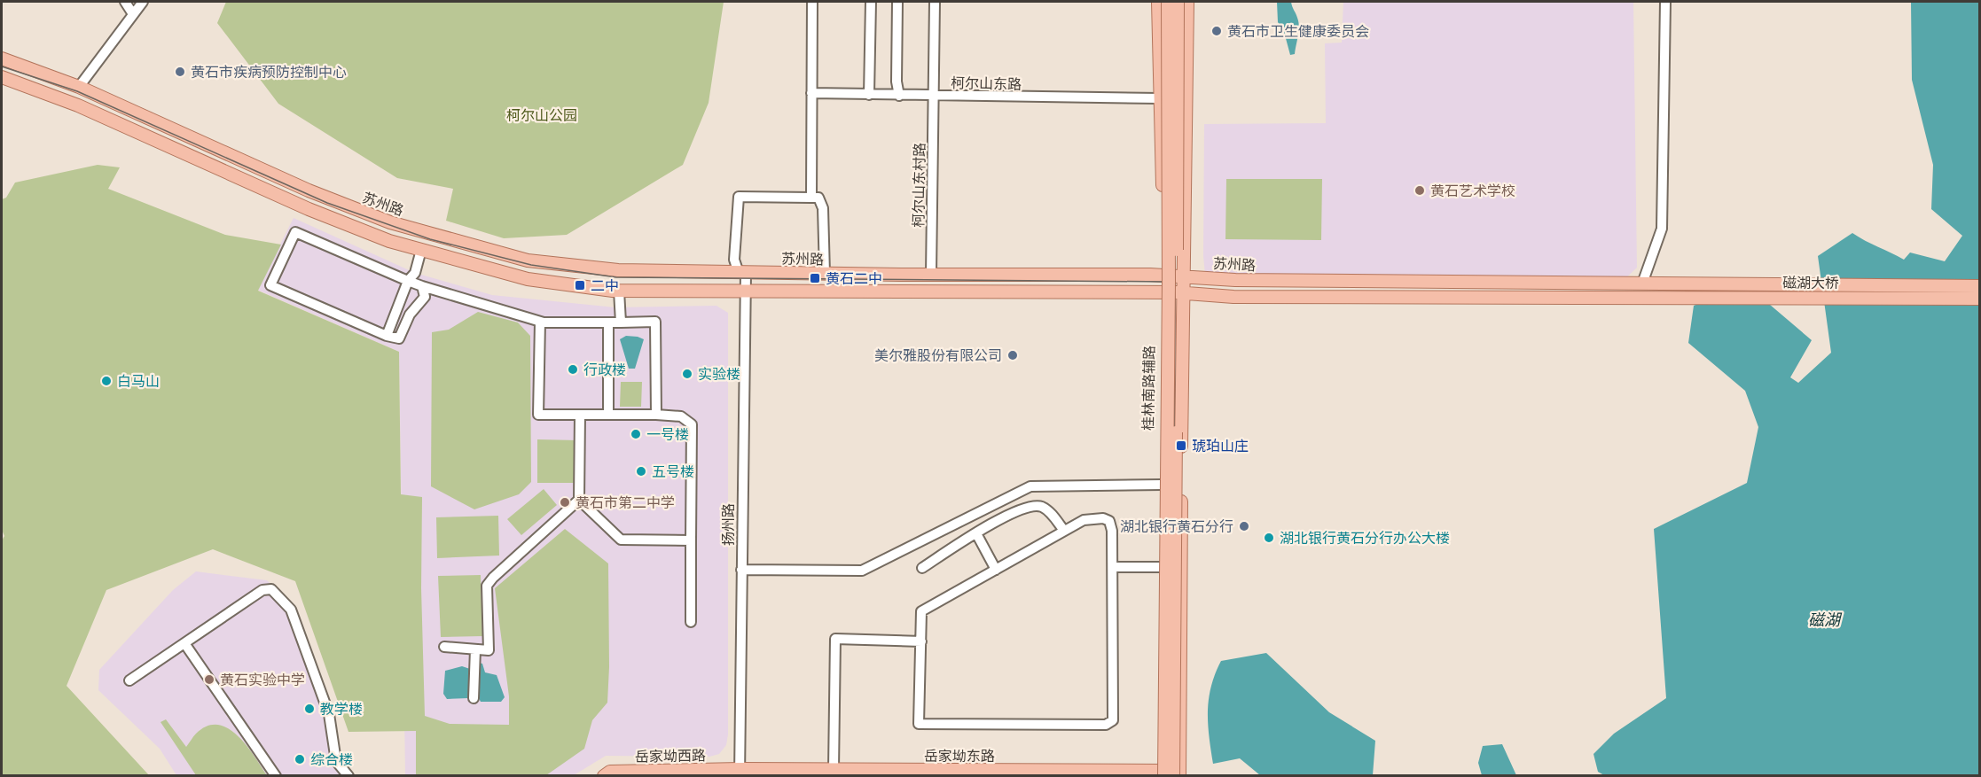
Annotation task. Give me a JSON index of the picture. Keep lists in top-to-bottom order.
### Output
{
  "streets": {
    "main road": [
      "苏州路",
      "磁湖大桥",
      "桂林南路辅路",
      "岳家坳西路",
      "岳家坳东路"
    ],
    "street": ["柯尔山东路", "柯尔山东村路", "扬州路"]
  },
  "crossings": [
    ["柯尔山东路", "柯尔山东村路"],
    ["柯尔山东路", "桂林南路辅路"],
    ["柯尔山东村路", "苏州路"],
    ["苏州路", "磁湖大桥"],
    ["苏州路", "桂林南路辅路"],
    ["苏州路", "扬州路"],
    ["桂林南路辅路", "岳家坳东路"],
    ["扬州路", "岳家坳西路"],
    ["扬州路", "岳家坳东路"],
    ["岳家坳西路", "岳家坳东路"]
  ],
  "water": ["磁湖"],
  "parks": ["柯尔山公园"],
  "places": {
    "other": [
      "黄石市卫生健康委员会",
      "黄石市疾病预防控制中心",
      "黄石艺术学校",
      "美尔雅股份有限公司",
      "行政楼",
      "实验楼",
      "白马山",
      "一号楼",
      "五号楼",
      "黄石市第二中学",
      "湖北银行黄石分行",
      "湖北银行黄石分行办公大楼",
      "黄石实验中学",
      "教学楼",
      "综合楼"
    ],
    "transit": ["黄石二中", "二中", "琥珀山庄"]
  }
}
